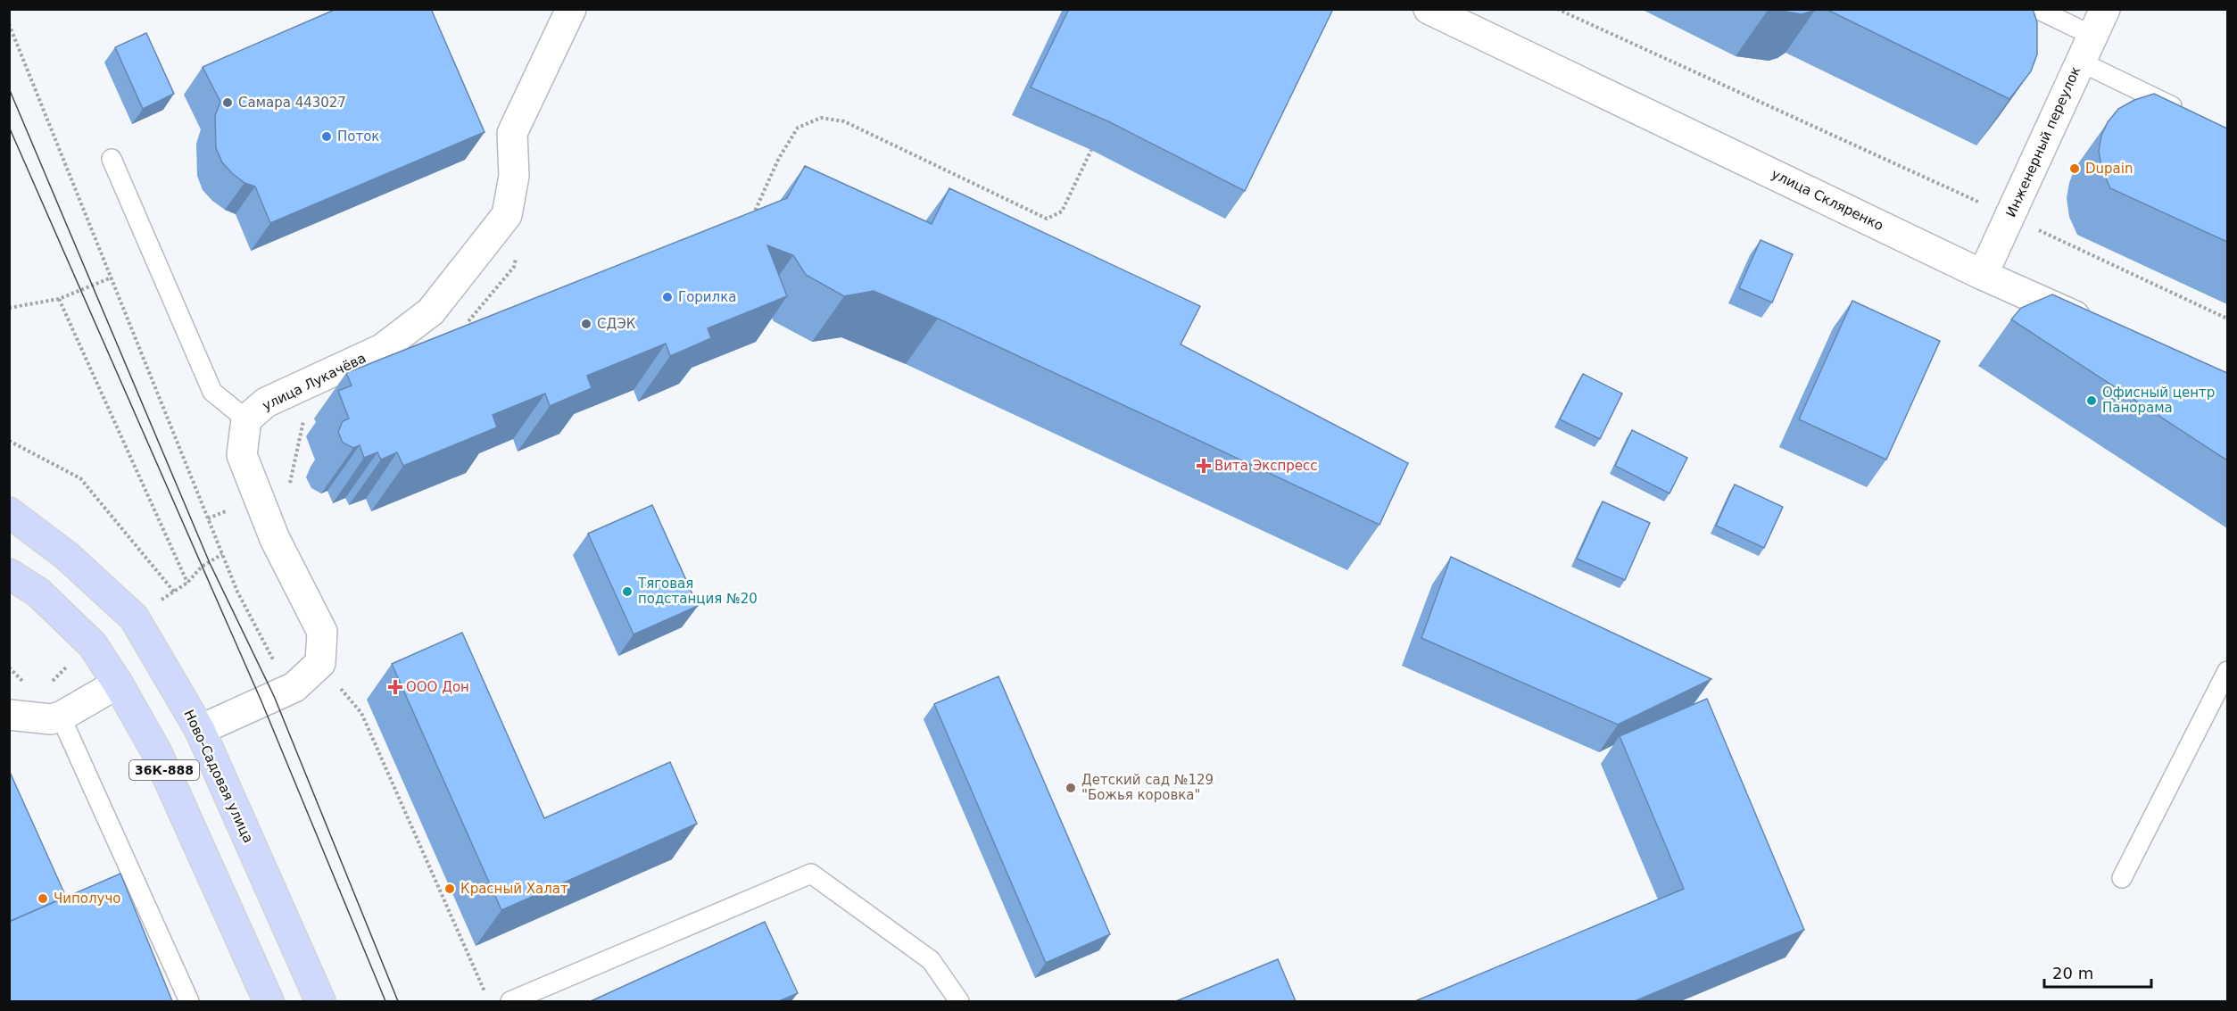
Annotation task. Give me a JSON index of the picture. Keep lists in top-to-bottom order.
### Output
{
  "streets": {
    "main road": ["36К-888", "Ново-Садовая улица"],
    "street": ["Инженерный переулок", "улица Скляренко", "улица Лукачёва"]
  },
  "crossings": [
    ["Инженерный переулок", "улица Скляренко"]
  ],
  "places": {
    "other": [
      "Самара 443027",
      "Поток",
      "Dupain",
      "Горилка",
      "СДЭК",
      "Офисный центр Панорама",
      "Тяговая подстанция №20",
      "Детский сад №129 \"Божья коровка\"",
      "Красный Халат",
      "Чиполучо"
    ],
    "health": ["Вита Экспресс", "ООО Дон"]
  },
  "scale_bar": "20 m"
}
